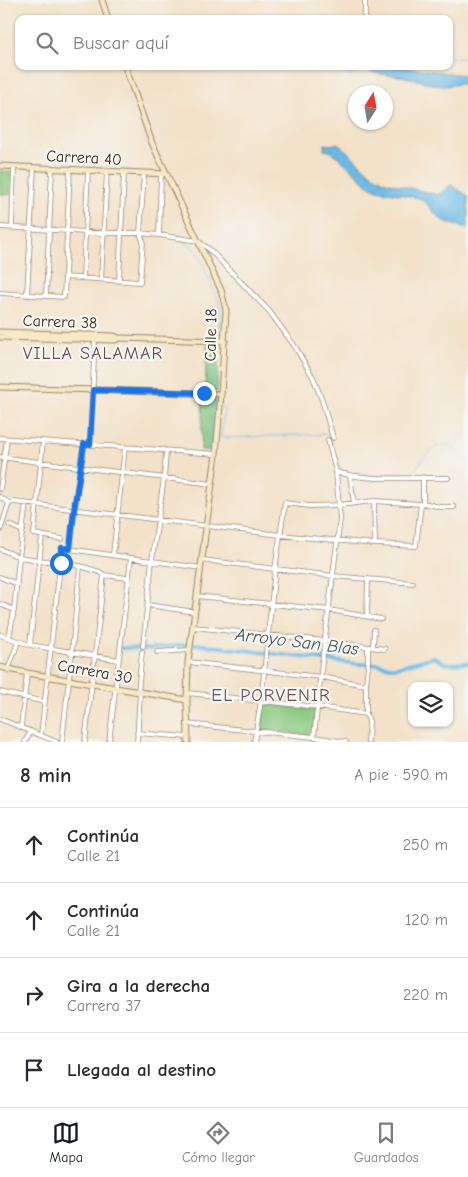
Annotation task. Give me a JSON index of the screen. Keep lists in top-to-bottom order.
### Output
{
  "streets": {
    "street": [
      "Carrera 40",
      "Carrera 38",
      "Calle 18",
      "Carrera 30"
    ]
  },
  "crossings": [
    ["Carrera 40", "Calle 18"],
    ["Carrera 38", "Calle 18"],
    ["Calle 18", "Carrera 30"]
  ],
  "districts": ["VILLA SALAMAR", "EL PORVENIR"],
  "water": ["Arroyo San Blas"],
  "north": "top",
  "page": {
    "search": "Buscar aquí",
    "heading": ["8 min", "A pie · 590 m"],
    "list": [
      ["Continúa", "Calle 21", "250 m"],
      ["Continúa", "Calle 21", "120 m"],
      ["Gira a la derecha", "Carrera 37", "220 m"],
      "Llegada al destino"
    ],
    "nav": ["Mapa", "Cómo llegar", "Guardados"]
  }
}
